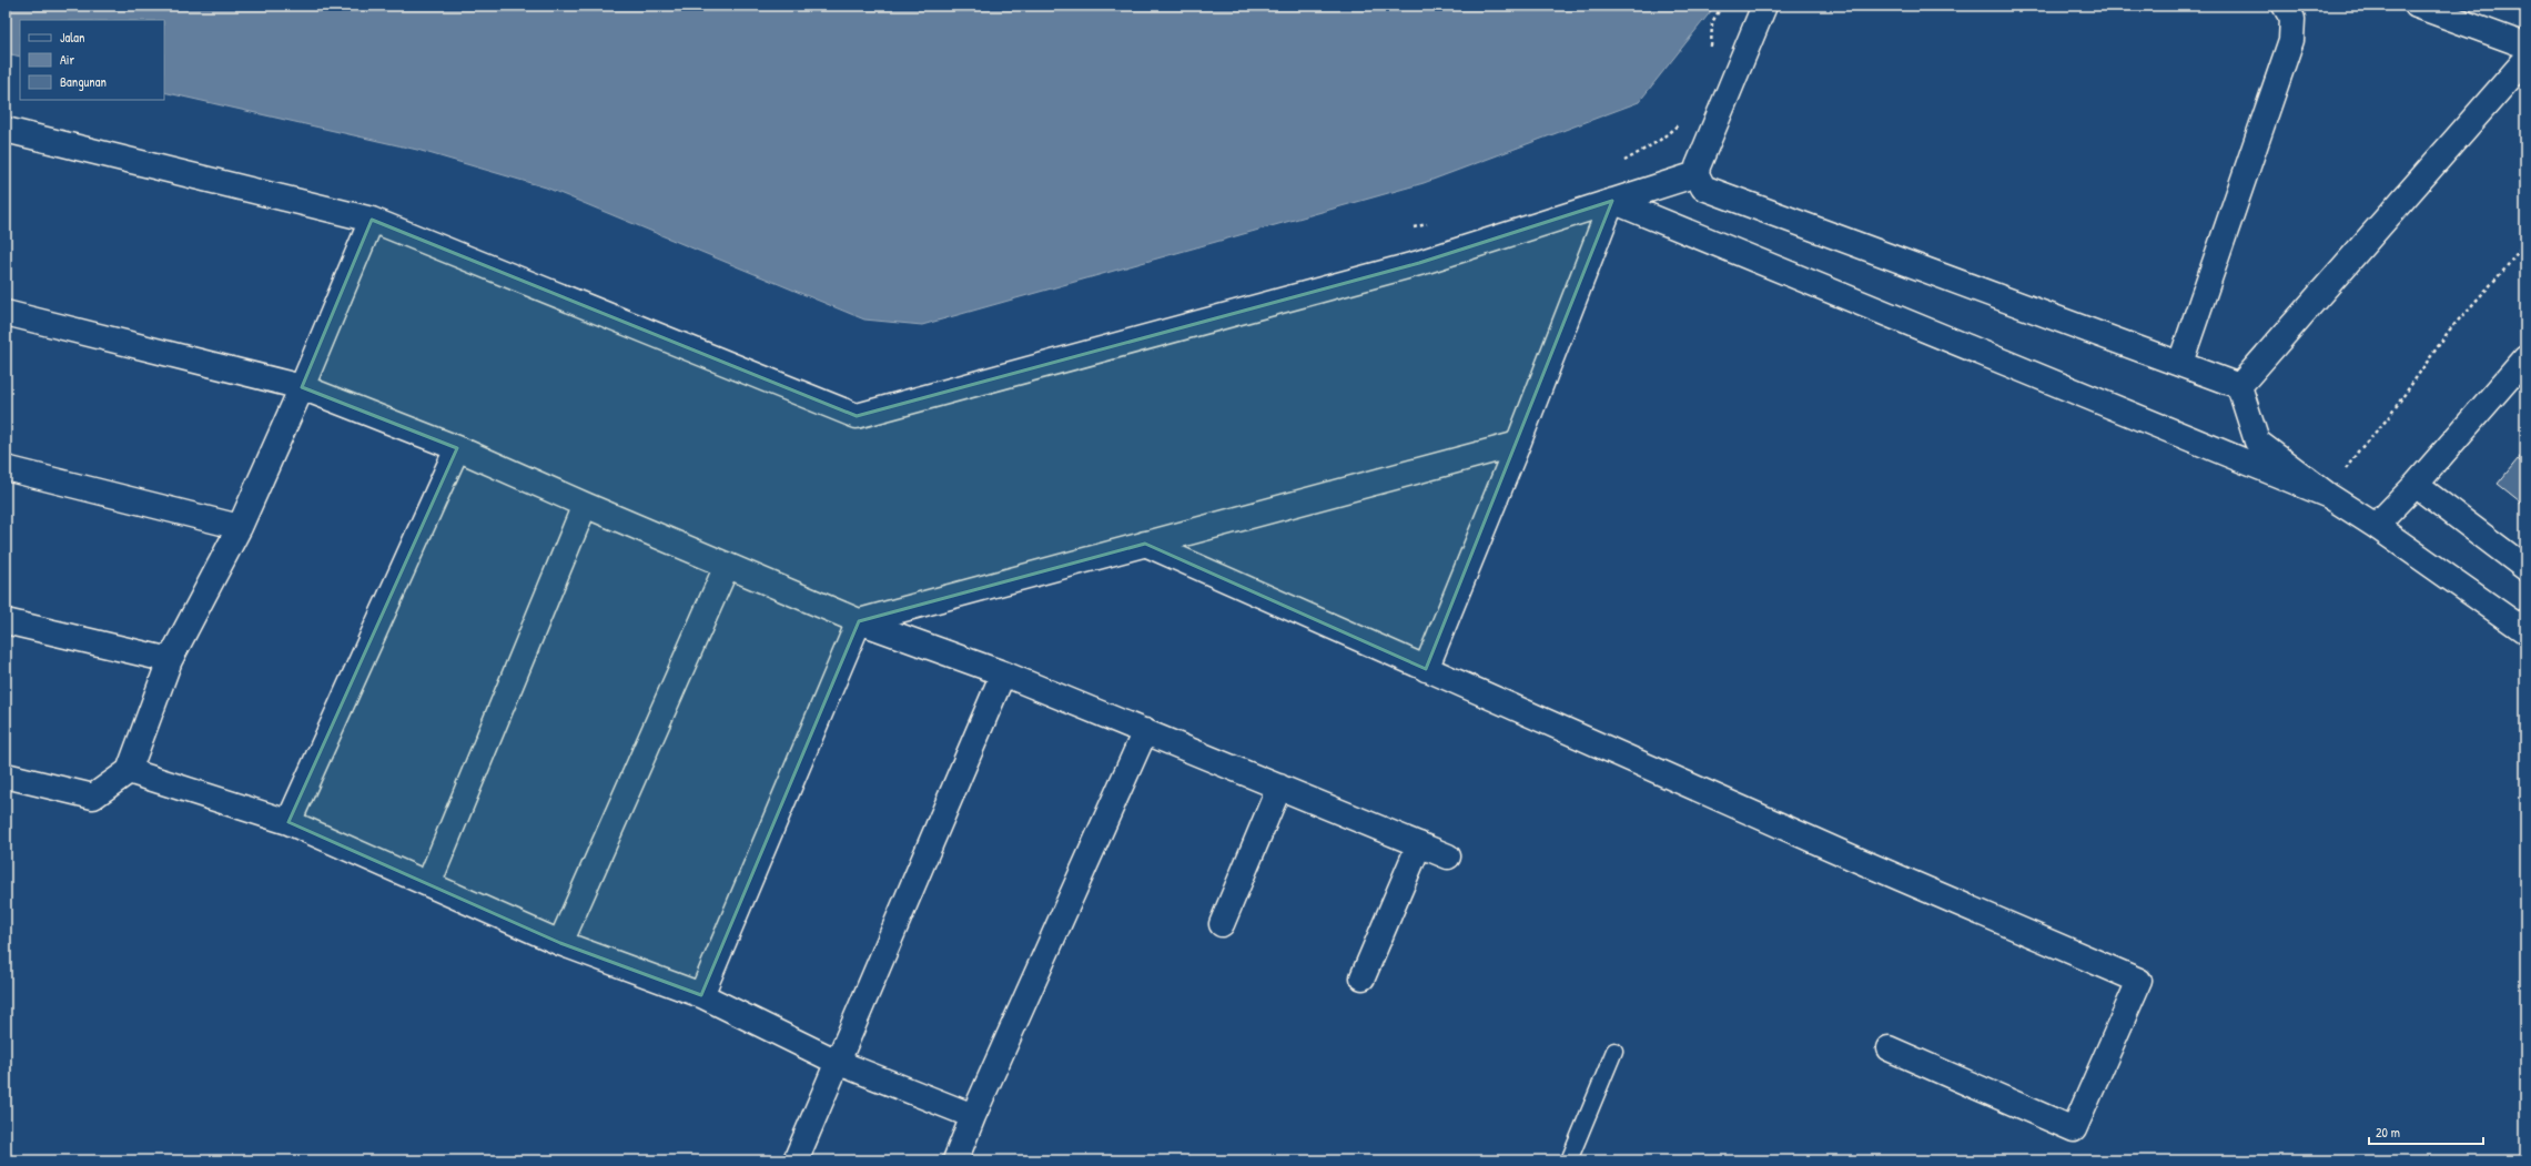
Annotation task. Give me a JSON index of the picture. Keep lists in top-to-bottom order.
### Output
{
  "legend": ["Jalan", "Air", "Bangunan"],
  "scale_bar": "20 m"
}
